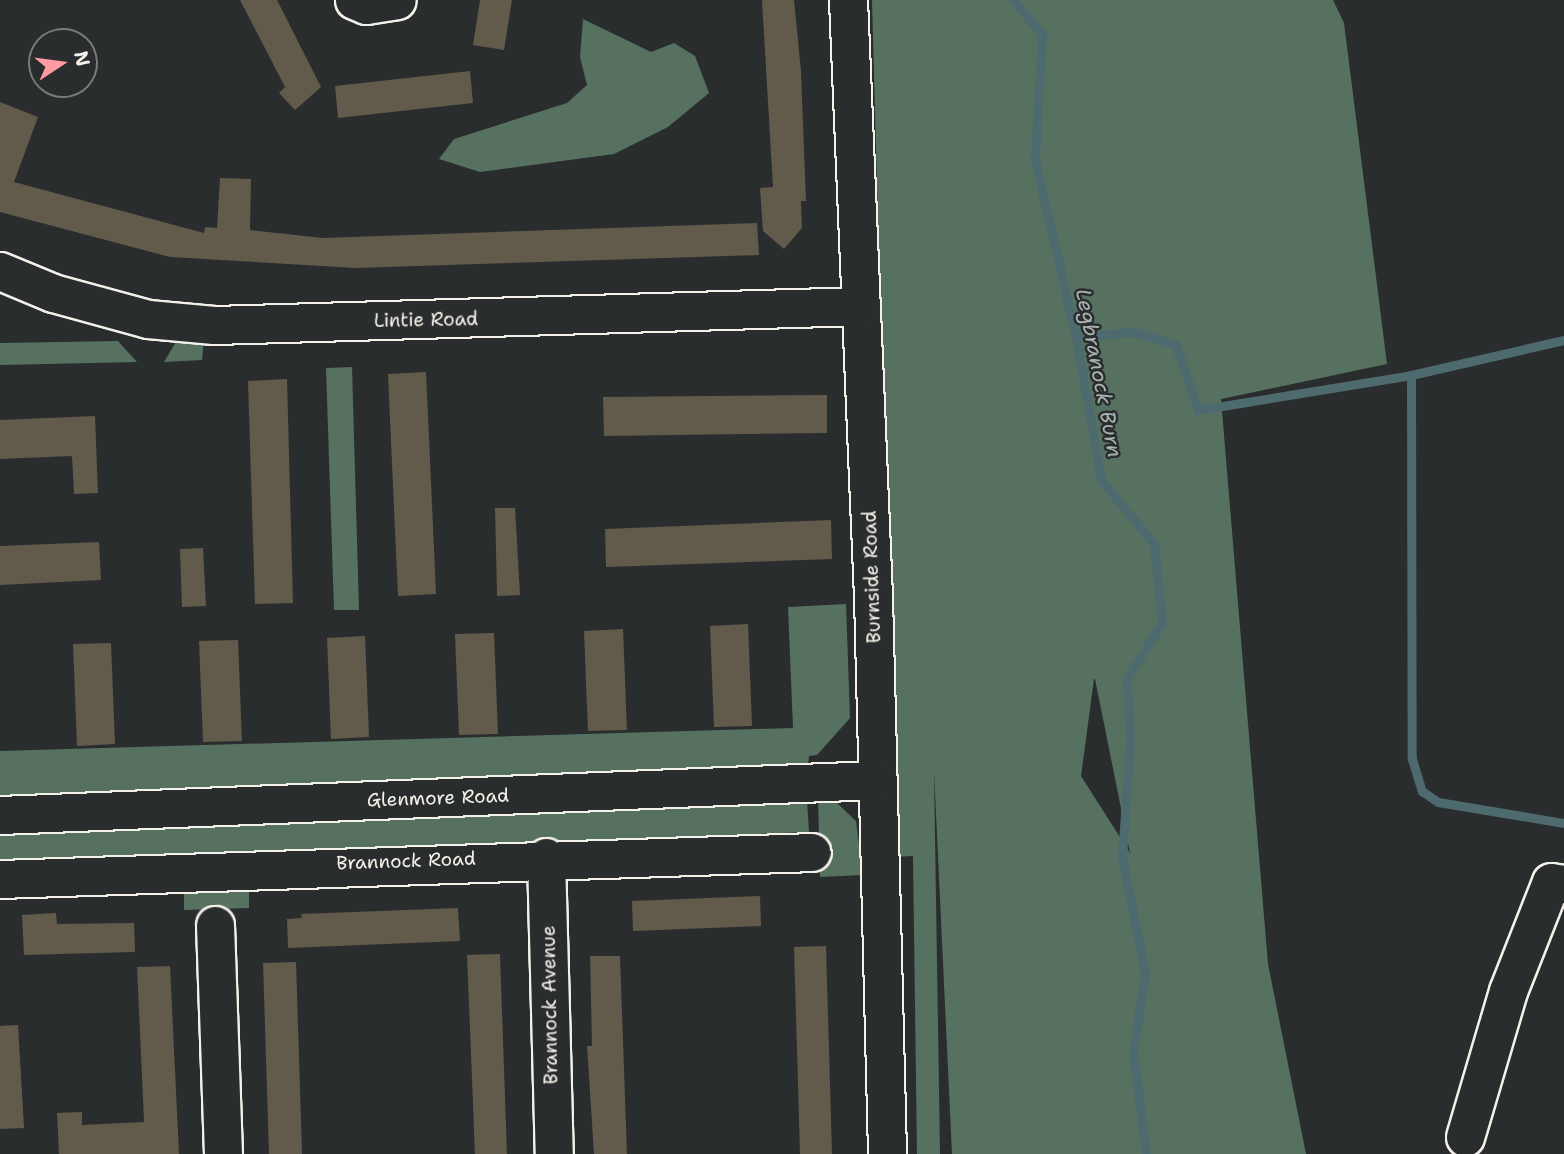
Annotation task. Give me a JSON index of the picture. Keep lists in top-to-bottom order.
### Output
{
  "streets": {
    "street": [
      "Lintie Road",
      "Burnside Road",
      "Glenmore Road",
      "Brannock Road",
      "Brannock Avenue"
    ]
  },
  "crossings": [
    ["Lintie Road", "Burnside Road"],
    ["Burnside Road", "Glenmore Road"],
    ["Brannock Road", "Brannock Avenue"]
  ],
  "water": ["Legbranock Burn"],
  "north": "right"
}
